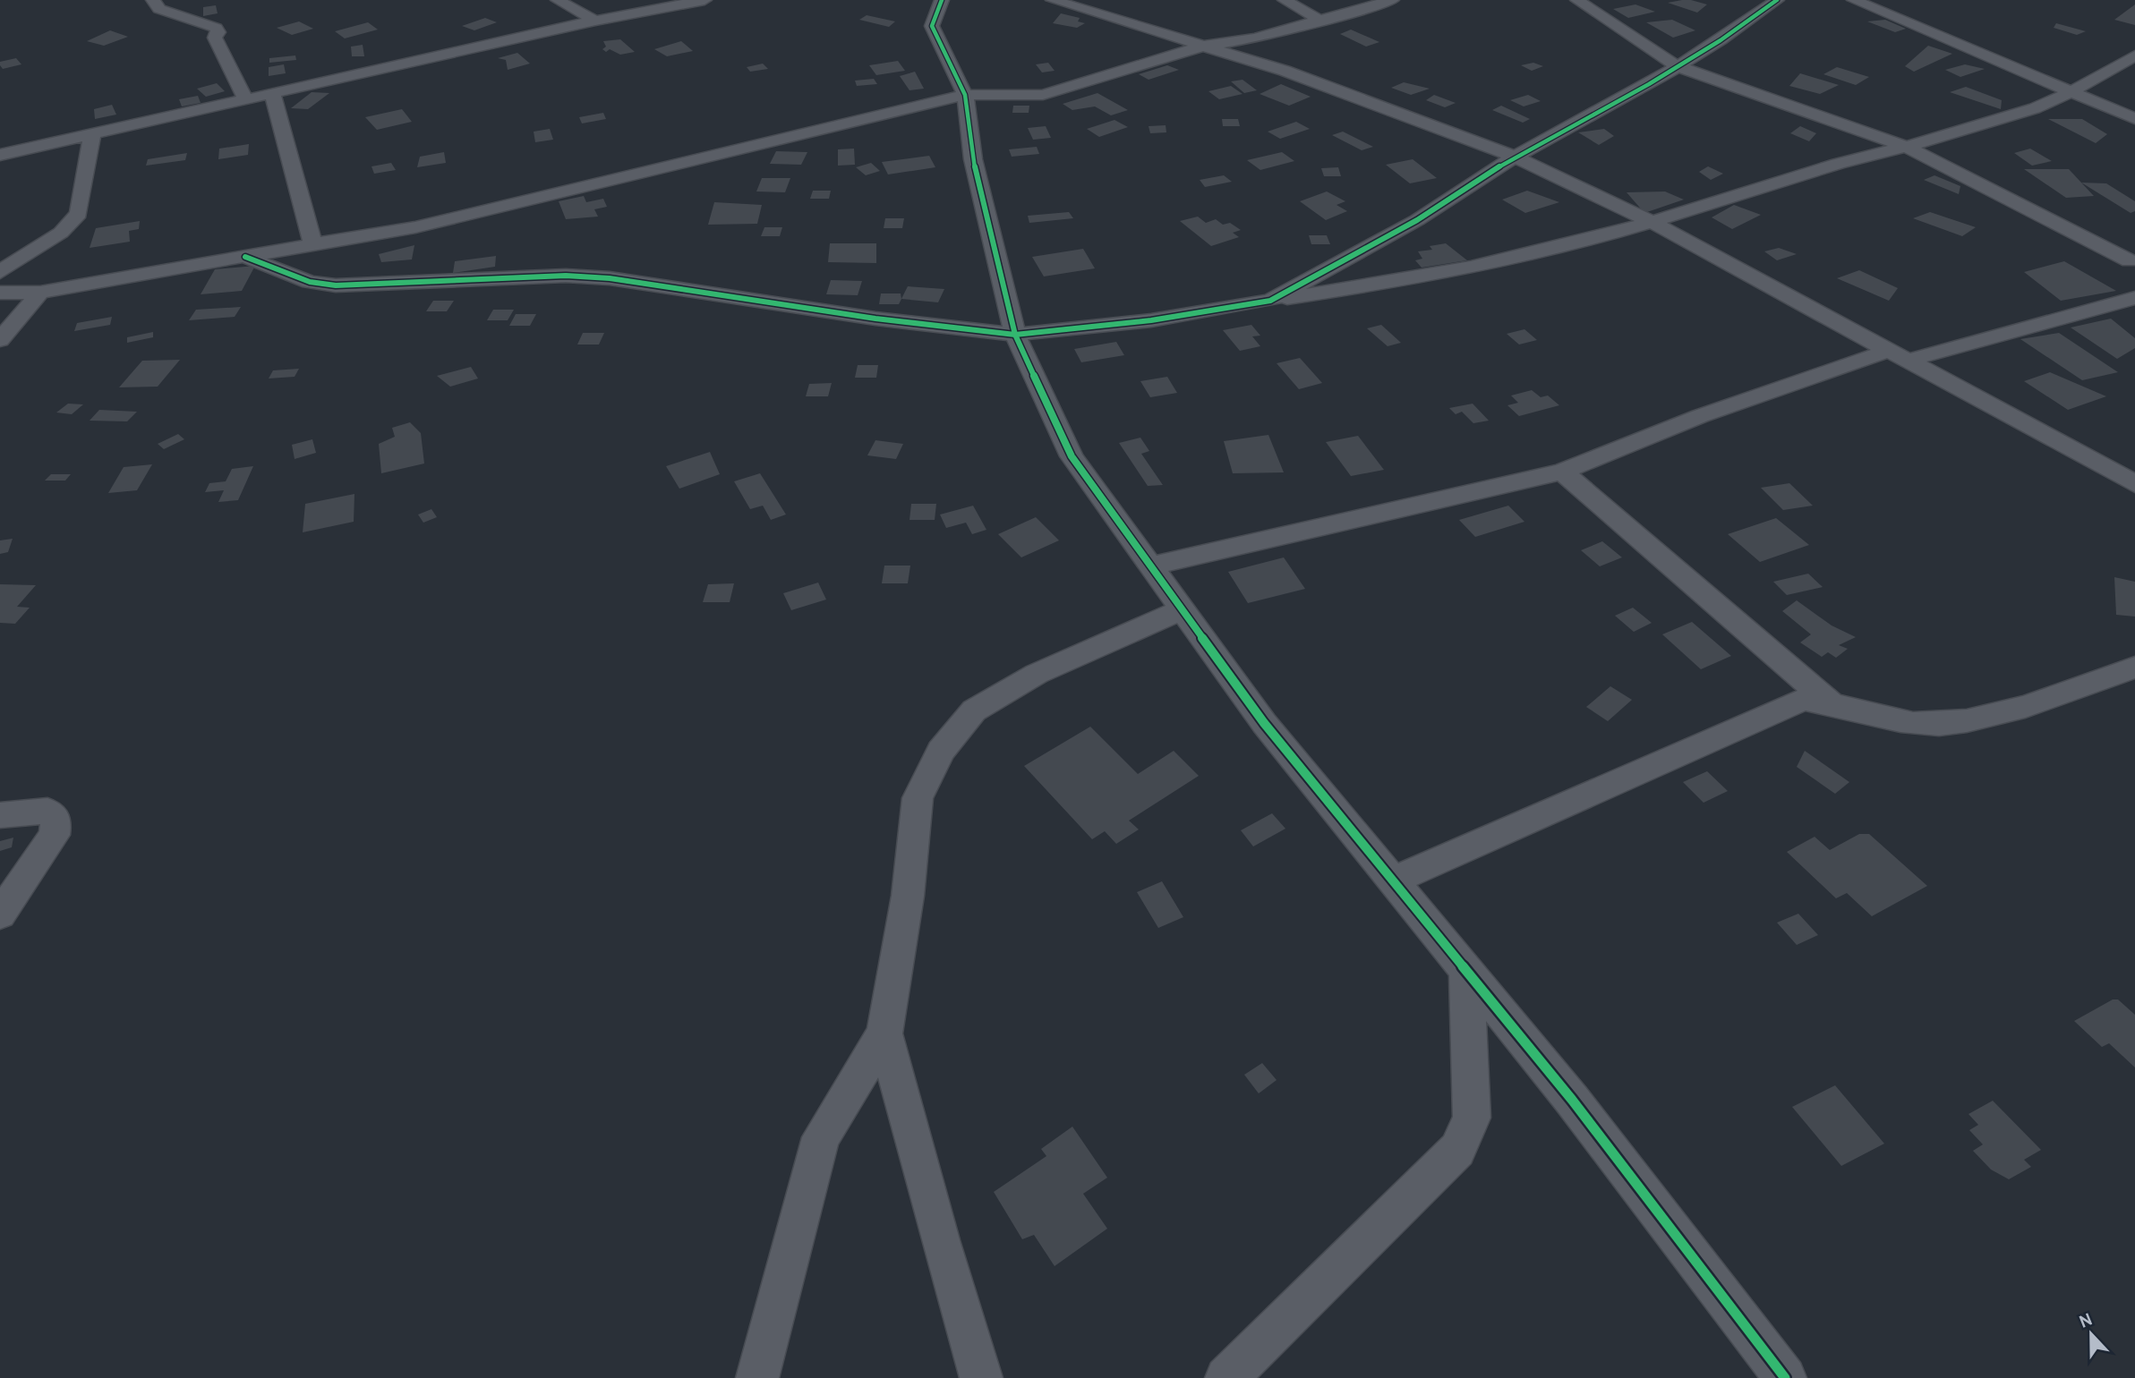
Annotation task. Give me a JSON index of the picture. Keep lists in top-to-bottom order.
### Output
{
  "north": "top"
}
